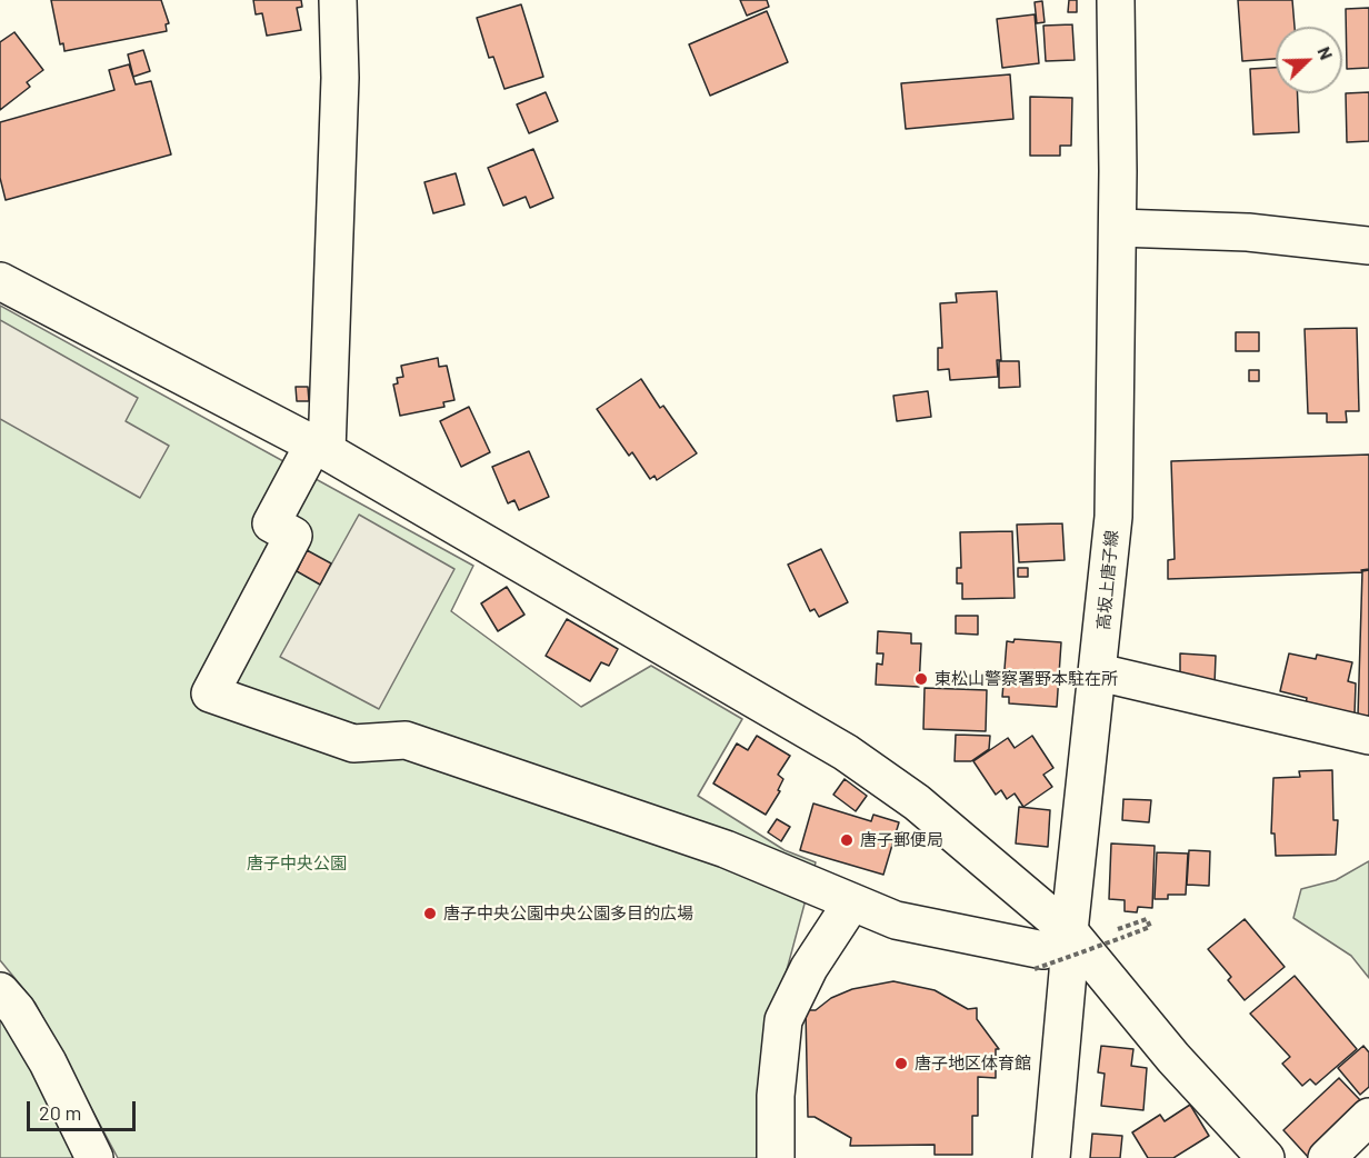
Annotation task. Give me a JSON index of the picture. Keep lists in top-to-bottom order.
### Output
{
  "streets": {
    "street": ["高坂上唐子線"]
  },
  "parks": ["唐子中央公園"],
  "places": [
    "東松山警察署野本駐在所",
    "唐子郵便局",
    "唐子中央公園中央公園多目的広場",
    "唐子地区体育館"
  ],
  "scale_bar": "20 m",
  "north": "top right"
}
